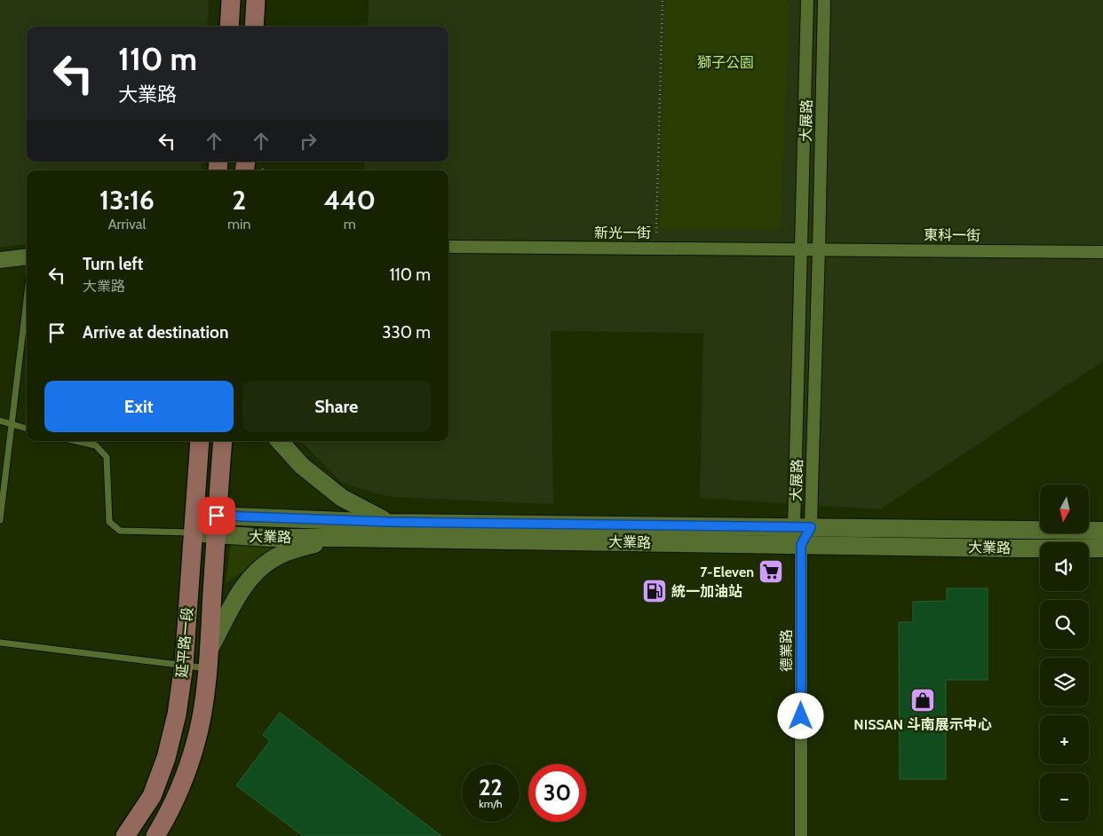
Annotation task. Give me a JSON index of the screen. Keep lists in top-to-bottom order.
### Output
{
  "streets": {
    "main road": ["大業路", "延平路一段"],
    "street": [
      "大展路",
      "新光一街",
      "東科一街",
      "德業路"
    ]
  },
  "crossings": [
    ["大展路", "新光一街"],
    ["大展路", "東科一街"],
    ["大展路", "大業路"],
    ["大展路", "德業路"],
    ["新光一街", "東科一街"],
    ["大業路", "延平路一段"],
    ["大業路", "德業路"]
  ],
  "parks": ["獅子公園"],
  "places": {
    "supermarket": ["7-Eleven"],
    "fuel station": ["統一加油站"],
    "shop": ["NISSAN 斗南展示中心"]
  },
  "north": "bottom",
  "page": {
    "turn": ["110 m", "大業路"],
    "eta": [
      "13:16",
      "Arrival",
      "2",
      "min",
      "440",
      "m"
    ],
    "list": [
      {
        "name": "Turn left",
        "note": "大業路",
        "value": "110 m"
      },
      {
        "name": "Arrive at destination",
        "value": "330 m"
      }
    ],
    "buttons": ["Exit", "Share"],
    "map_buttons": ["+", "−"],
    "speed": "22 km/h",
    "limit": "30"
  }
}
